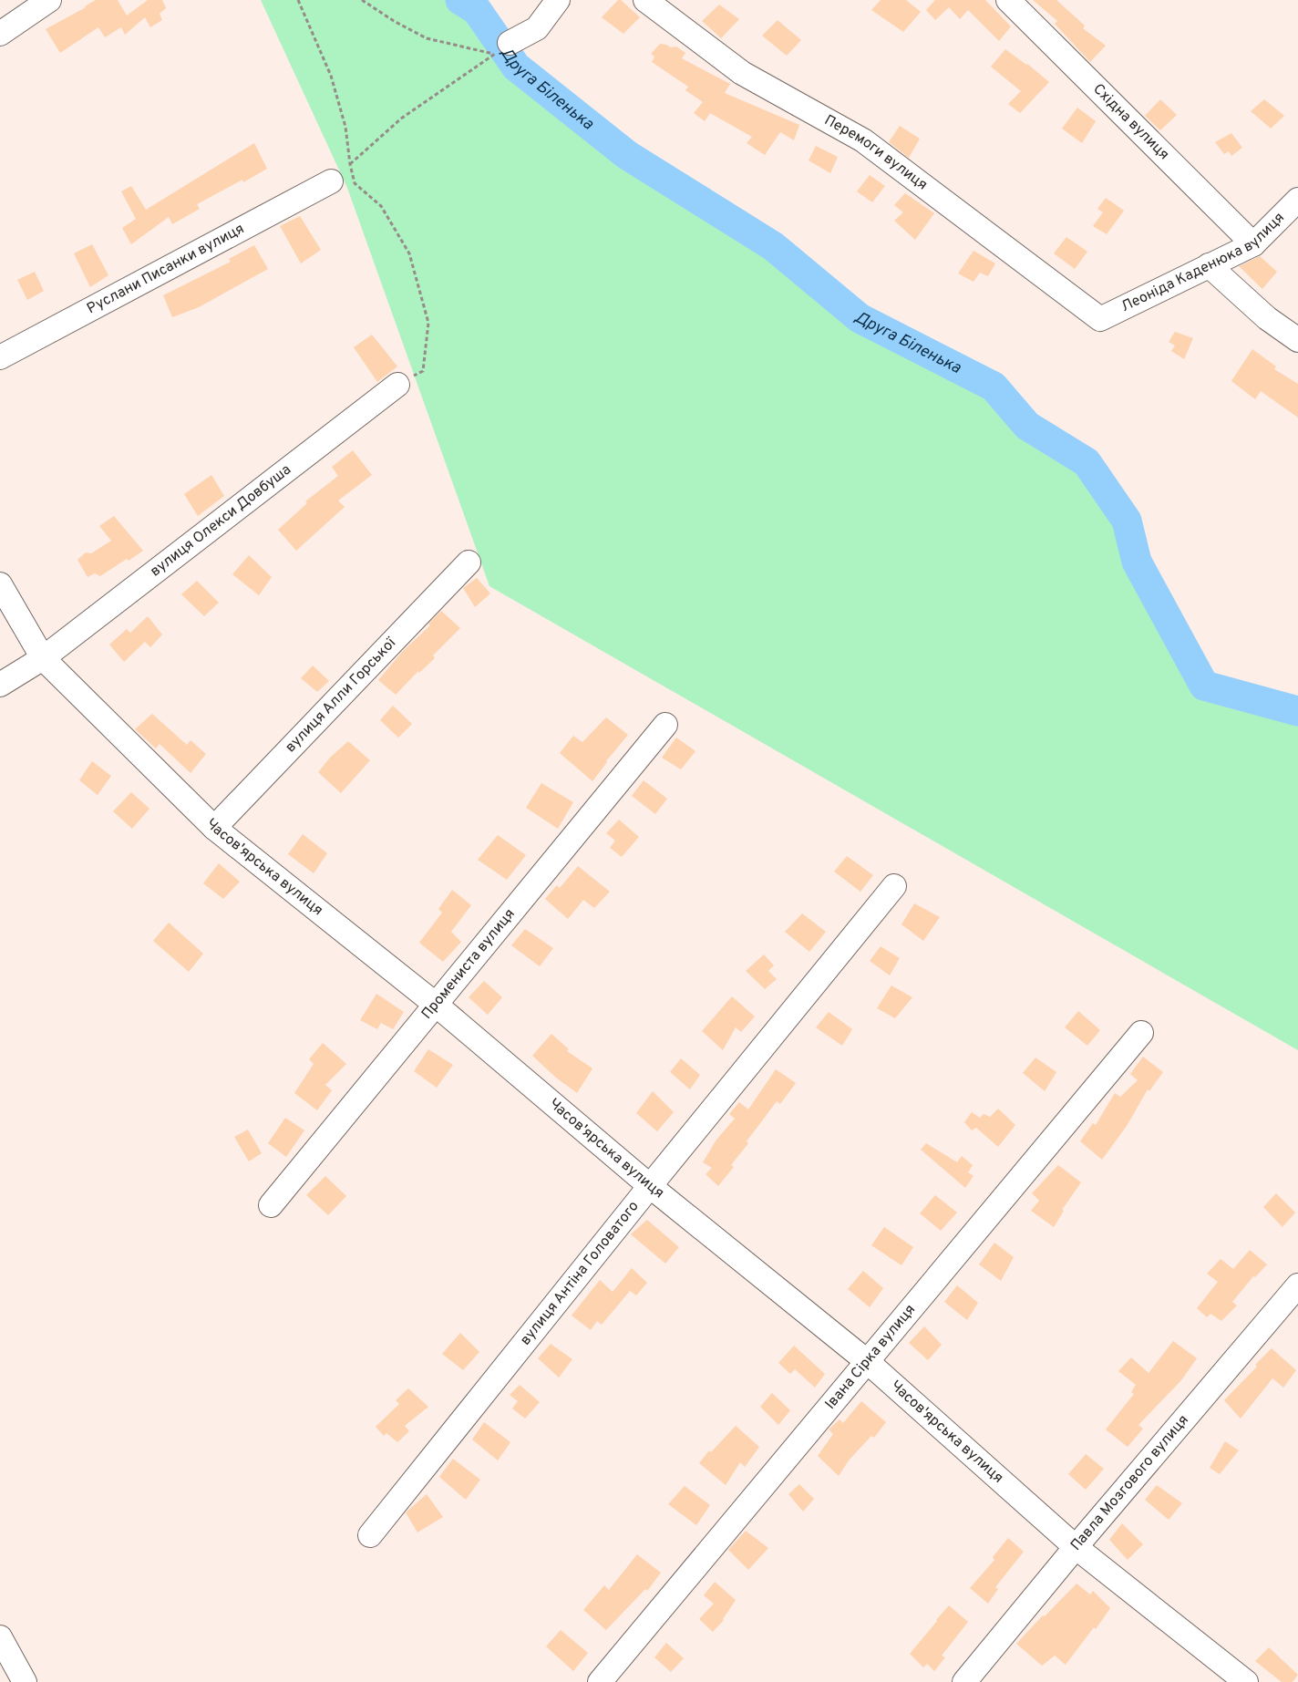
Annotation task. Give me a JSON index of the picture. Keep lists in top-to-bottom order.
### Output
{
  "streets": {
    "street": [
      "Східна вулиця",
      "Перемоги вулиця",
      "Леоніда Каденюка вулиця",
      "Руслани Писанки вулиця",
      "вулиця Олекси Довбуша",
      "вулиця Алли Горської",
      "Часов'ярська вулиця",
      "Промениста вулиця",
      "вулиця Антіна Головатого",
      "Івана Сірка вулиця",
      "Павла Мозгового вулиця"
    ]
  },
  "crossings": [
    ["Східна вулиця", "Леоніда Каденюка вулиця"],
    ["Перемоги вулиця", "Леоніда Каденюка вулиця"],
    ["вулиця Олекси Довбуша", "Часов'ярська вулиця"],
    ["вулиця Алли Горської", "Часов'ярська вулиця"],
    ["Часов'ярська вулиця", "Промениста вулиця"],
    ["Часов'ярська вулиця", "вулиця Антіна Головатого"],
    ["Часов'ярська вулиця", "Івана Сірка вулиця"],
    ["Часов'ярська вулиця", "Павла Мозгового вулиця"]
  ],
  "water": ["Друга Біленька"]
}
